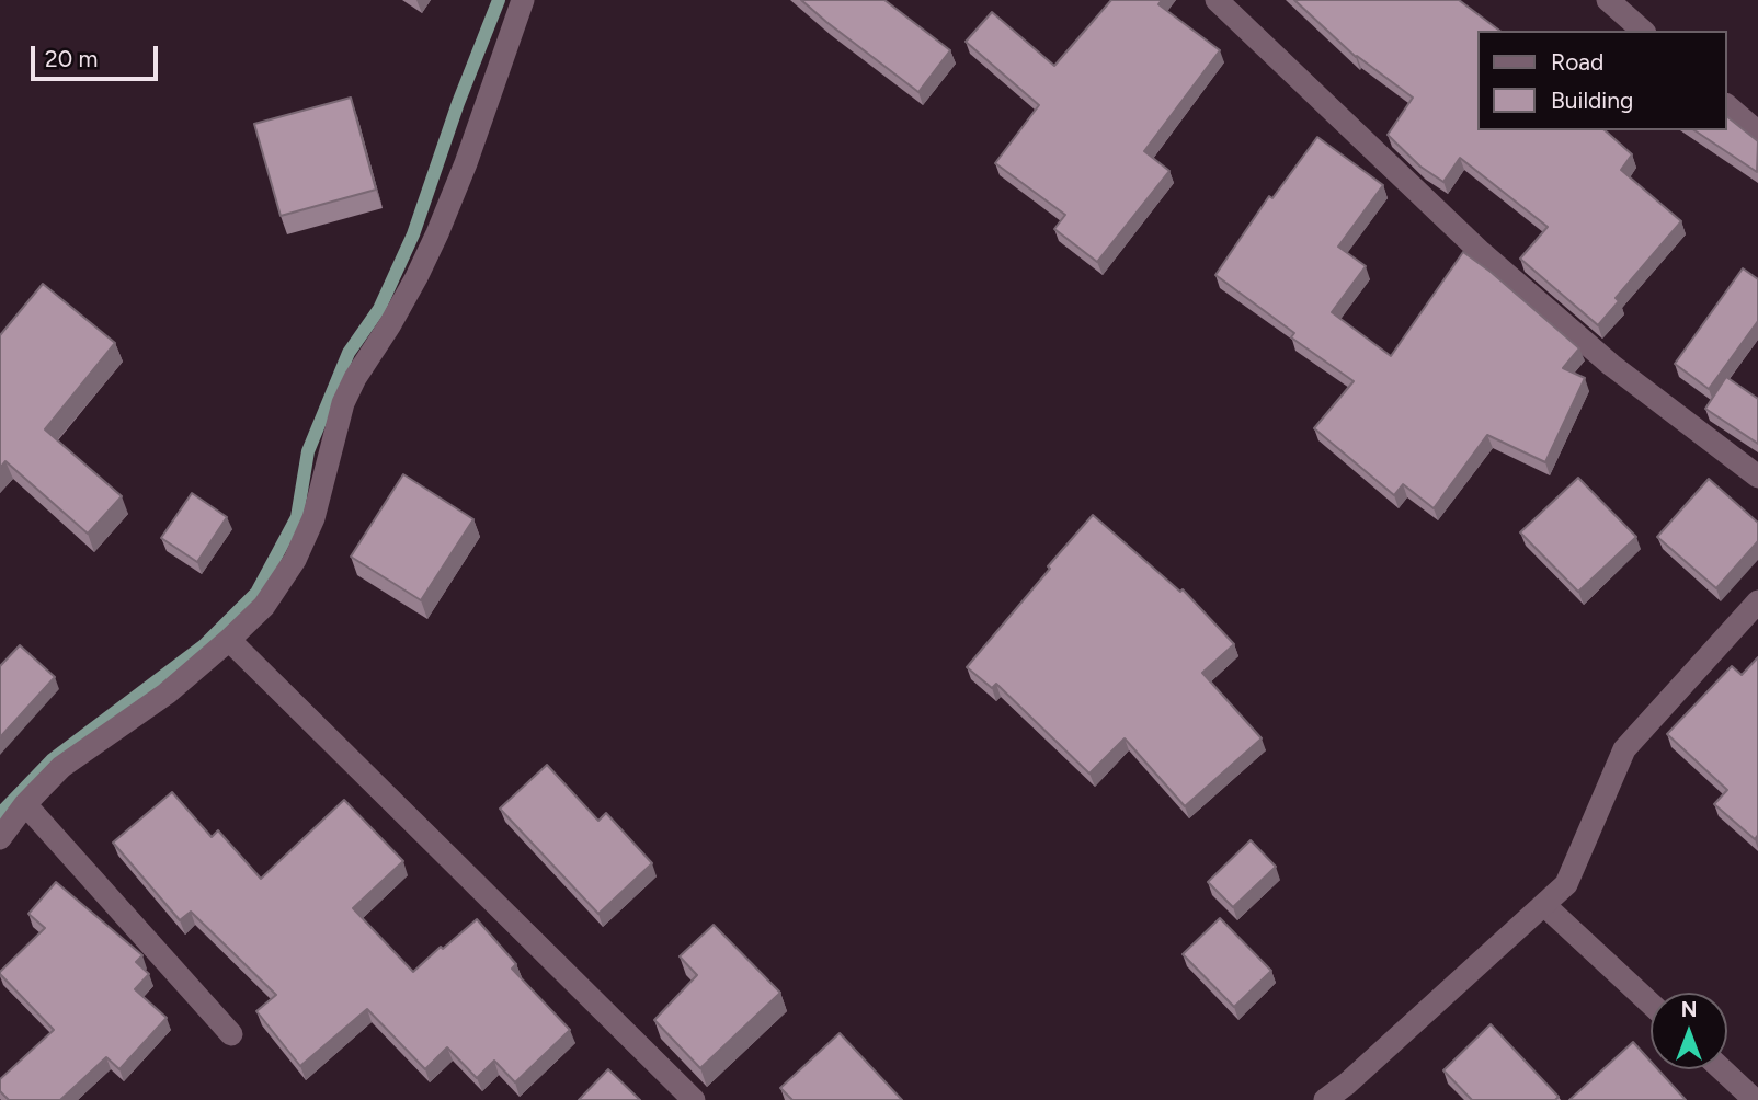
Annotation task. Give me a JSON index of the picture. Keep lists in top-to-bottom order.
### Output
{
  "legend": ["Road", "Building"],
  "scale_bar": "20 m",
  "north": "top"
}
